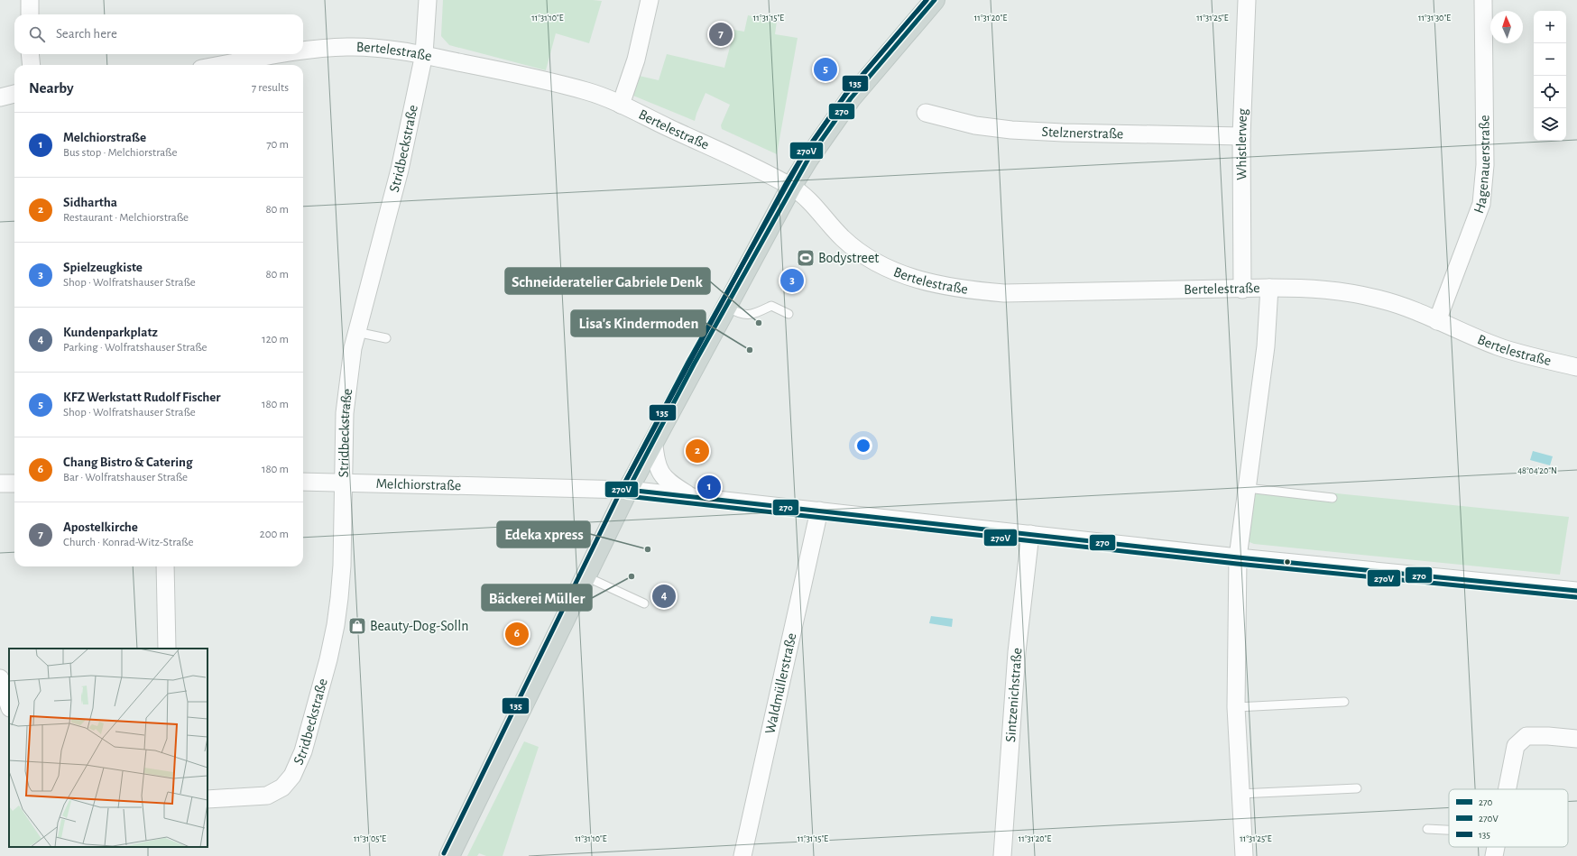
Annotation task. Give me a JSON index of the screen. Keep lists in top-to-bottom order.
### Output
{
  "streets": {
    "street": [
      "Bertelestraße",
      "Stelznerstraße",
      "Whistlerweg",
      "Stridbeckstraße",
      "Hagenauerstraße",
      "Melchiorstraße",
      "Waldmüllerstraße",
      "Sintzenichstraße"
    ]
  },
  "crossings": [
    ["Bertelestraße", "Whistlerweg"],
    ["Bertelestraße", "Stridbeckstraße"],
    ["Bertelestraße", "Hagenauerstraße"],
    ["Stelznerstraße", "Whistlerweg"],
    ["Stridbeckstraße", "Melchiorstraße"],
    ["Melchiorstraße", "Waldmüllerstraße"],
    ["Melchiorstraße", "Sintzenichstraße"]
  ],
  "places": {
    "sports": ["Bodystreet"],
    "other": [
      "Schneideratelier Gabriele Denk",
      "Lisa's Kindermoden",
      "Edeka xpress",
      "Bäckerei Müller"
    ],
    "shop": ["Beauty-Dog-Solln"]
  },
  "lines": ["transit line 270", "transit line 270V", "transit line 135"],
  "legend": ["270", "270V", "135"],
  "north": "top",
  "page": {
    "map_buttons": ["+", "−"],
    "search": "Search here",
    "pins": [
      "7",
      "5",
      "3",
      "2",
      "1",
      "4",
      "6"
    ],
    "heading": ["Nearby", "7 results"],
    "list": [
      {
        "mark": "1",
        "name": "Melchiorstraße",
        "note": "Bus stop · Melchiorstraße",
        "value": "70 m"
      },
      {
        "mark": "2",
        "name": "Sidhartha",
        "note": "Restaurant · Melchiorstraße",
        "value": "80 m"
      },
      {
        "mark": "3",
        "name": "Spielzeugkiste",
        "note": "Shop · Wolfratshauser Straße",
        "value": "80 m"
      },
      {
        "mark": "4",
        "name": "Kundenparkplatz",
        "note": "Parking · Wolfratshauser Straße",
        "value": "120 m"
      },
      {
        "mark": "5",
        "name": "KFZ Werkstatt Rudolf Fischer",
        "note": "Shop · Wolfratshauser Straße",
        "value": "180 m"
      },
      {
        "mark": "6",
        "name": "Chang Bistro & Catering",
        "note": "Bar · Wolfratshauser Straße",
        "value": "180 m"
      },
      {
        "mark": "7",
        "name": "Apostelkirche",
        "note": "Church · Konrad-Witz-Straße",
        "value": "200 m"
      }
    ]
  },
  "coordinates": [
    "11°31'10\"E",
    "11°31'15\"E",
    "11°31'20\"E",
    "11°31'25\"E",
    "11°31'30\"E",
    "48°04'20\"N",
    "11°31'05\"E"
  ]
}
